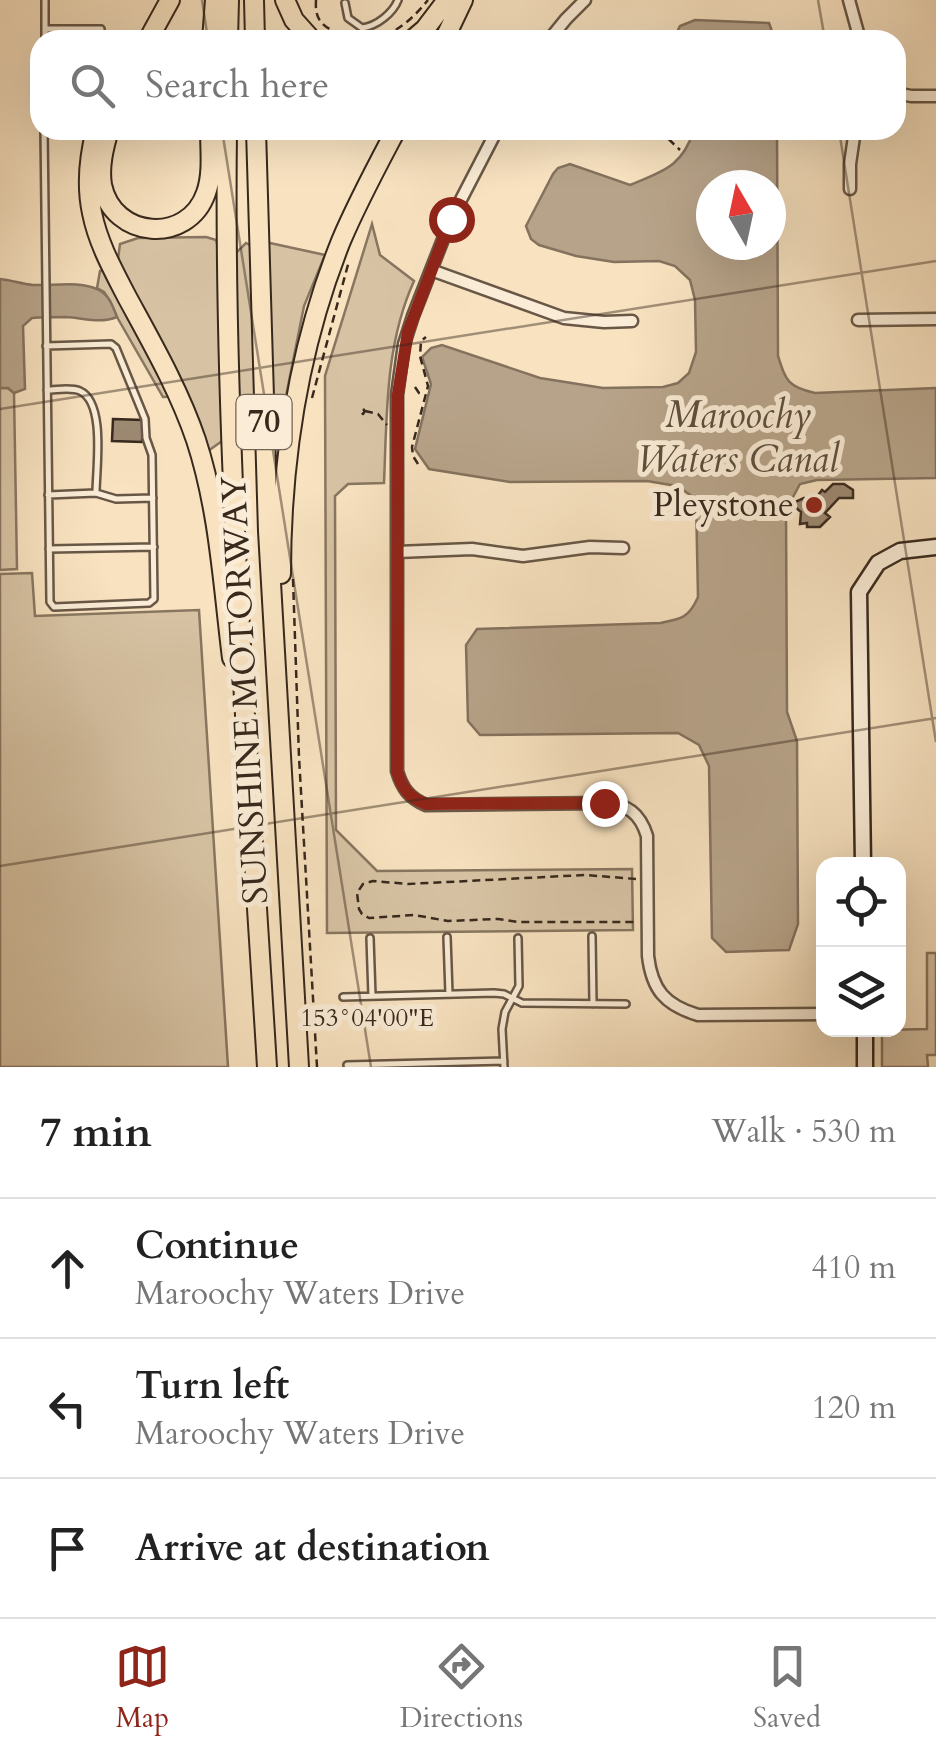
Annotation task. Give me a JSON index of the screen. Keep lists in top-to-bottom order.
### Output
{
  "streets": {
    "highway": ["70", "SUNSHINE MOTORWAY"]
  },
  "water": ["Maroochy Waters Canal"],
  "places": ["Pleystone"],
  "north": "top",
  "page": {
    "search": "Search here",
    "heading": ["7 min", "Walk · 530 m"],
    "list": [
      ["Continue", "Maroochy Waters Drive", "410 m"],
      ["Turn left", "Maroochy Waters Drive", "120 m"],
      "Arrive at destination"
    ],
    "nav": ["Map", "Directions", "Saved"]
  },
  "coordinates": ["153°04'00\"E"]
}
